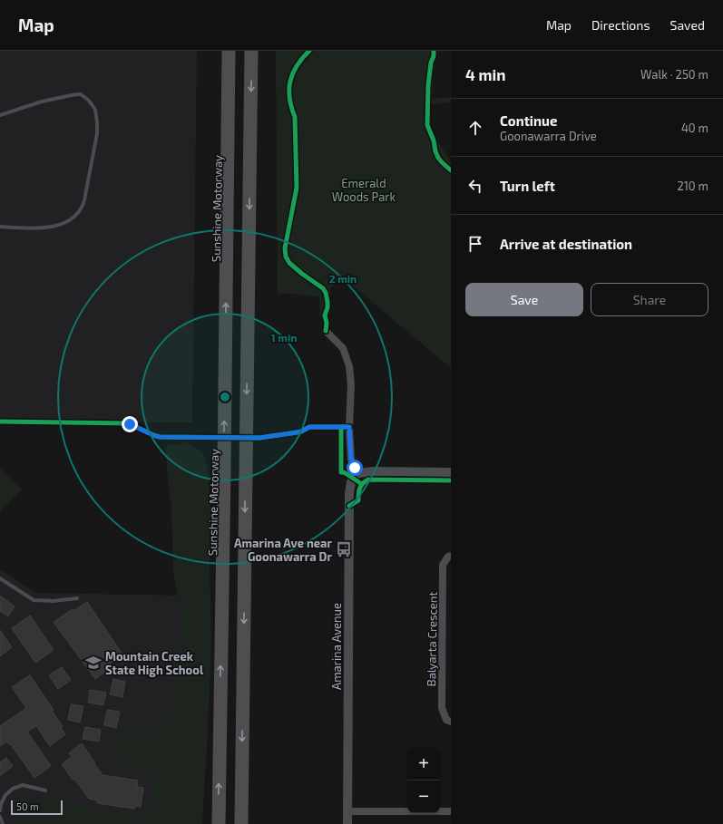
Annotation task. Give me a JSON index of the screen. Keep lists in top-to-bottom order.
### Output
{
  "streets": {
    "highway": ["Sunshine Motorway"],
    "street": ["Balyarta Crescent", "Amarina Avenue"]
  },
  "parks": ["Emerald Woods Park"],
  "places": {
    "bus stop": ["Amarina Ave near Goonawarra Dr"],
    "school or university": ["Mountain Creek State High School"]
  },
  "scale_bar": "50 m",
  "page": {
    "header": "Map",
    "nav": ["Map", "Directions", "Saved"],
    "heading": ["4 min", "Walk · 250 m"],
    "list": [
      ["Continue", "Goonawarra Drive", "40 m"],
      ["Turn left", "210 m"],
      "Arrive at destination"
    ],
    "buttons": ["Save", "Share"],
    "map_buttons": ["+", "−"],
    "scale": "50 m"
  },
  "rings": ["2 min", "1 min"]
}
